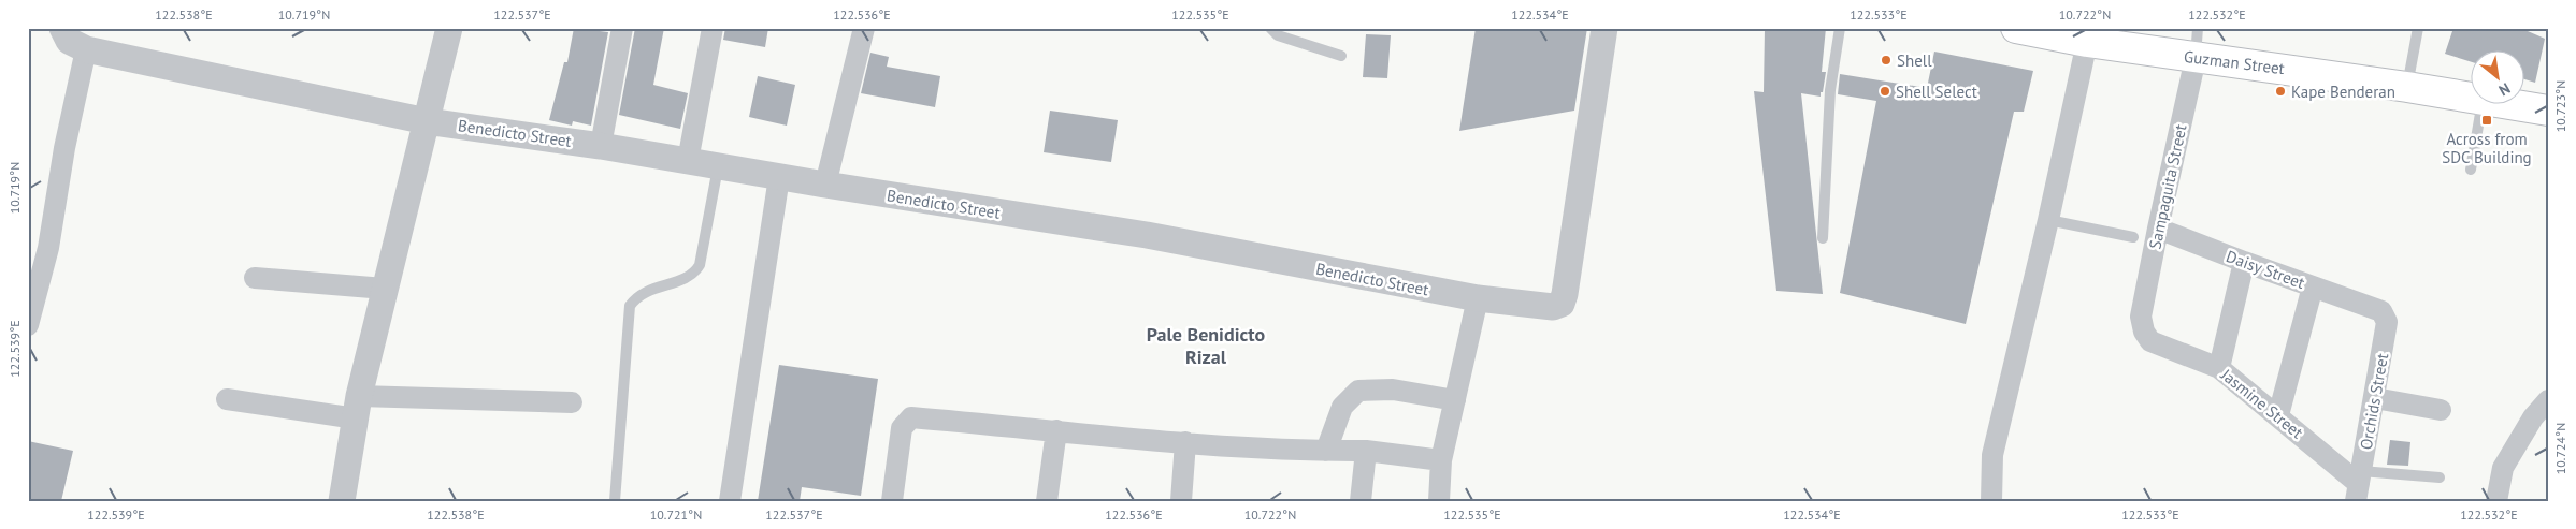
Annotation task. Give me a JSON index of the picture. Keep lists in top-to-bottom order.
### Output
{
  "streets": {
    "main road": ["Guzman Street"],
    "street": [
      "Benedicto Street",
      "Sampaguita Street",
      "Daisy Street",
      "Orchids Street",
      "Jasmine Street"
    ]
  },
  "crossings": [
    ["Guzman Street", "Sampaguita Street"],
    ["Sampaguita Street", "Daisy Street"],
    ["Sampaguita Street", "Jasmine Street"],
    ["Daisy Street", "Orchids Street"],
    ["Orchids Street", "Jasmine Street"]
  ],
  "districts": ["Pale Benidicto Rizal"],
  "places": {
    "other": ["Shell", "Shell Select", "Kape Benderan"],
    "transit": ["Across from SDC Building"]
  },
  "north": "bottom right",
  "coordinates": [
    "122.538°E",
    "10.719°N",
    "122.537°E",
    "122.536°E",
    "122.535°E",
    "122.534°E",
    "122.533°E",
    "10.722°N",
    "122.532°E",
    "10.723°N",
    "122.539°E",
    "10.724°N",
    "10.721°N"
  ]
}
